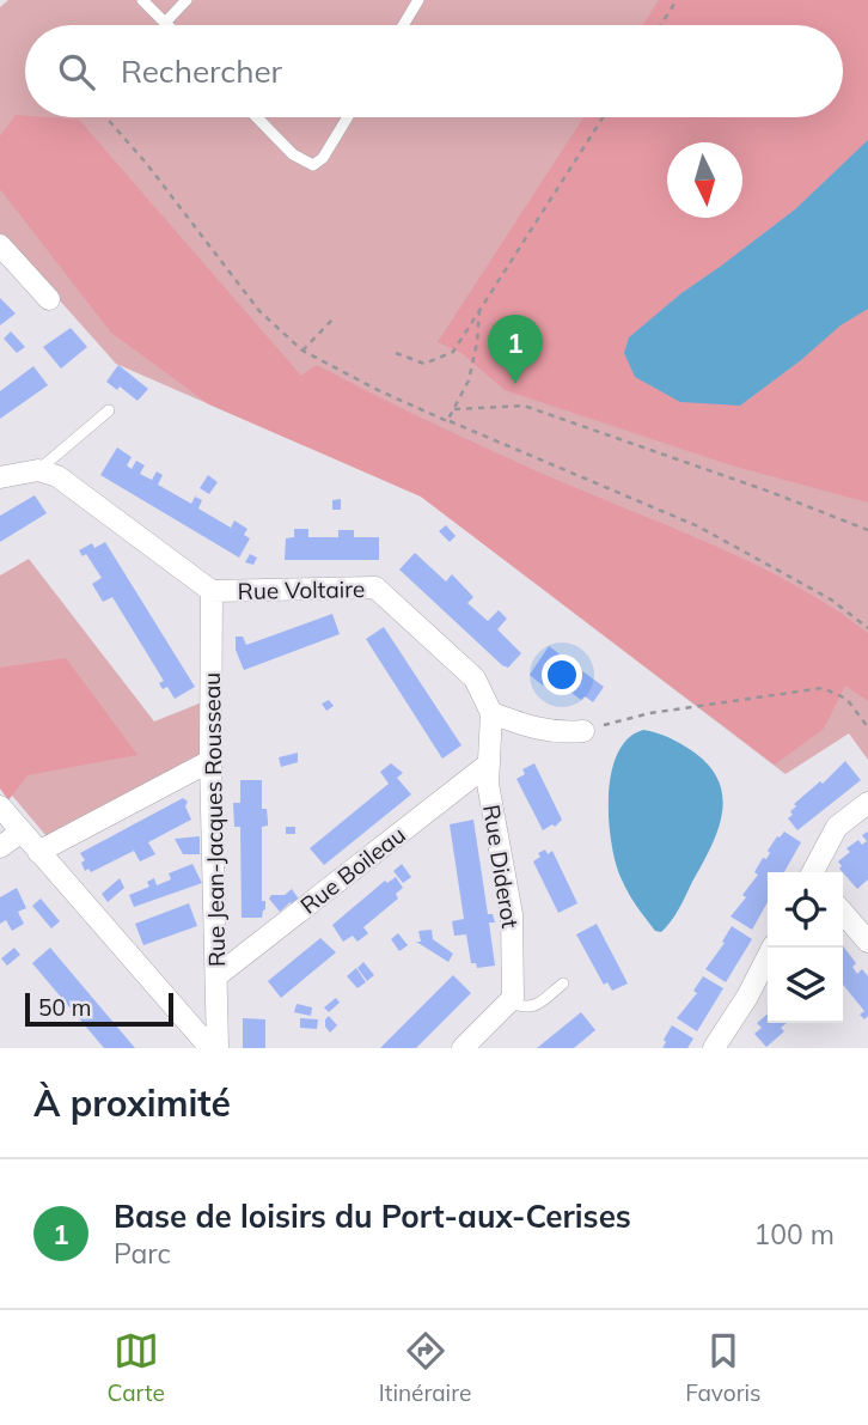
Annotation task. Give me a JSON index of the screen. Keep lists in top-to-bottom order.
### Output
{
  "streets": {
    "street": [
      "Rue Voltaire",
      "Rue Jean-Jacques Rousseau",
      "Rue Diderot",
      "Rue Boileau"
    ]
  },
  "crossings": [
    ["Rue Voltaire", "Rue Jean-Jacques Rousseau"],
    ["Rue Voltaire", "Rue Diderot"],
    ["Rue Jean-Jacques Rousseau", "Rue Boileau"],
    ["Rue Diderot", "Rue Boileau"]
  ],
  "scale_bar": "50 m",
  "north": "bottom",
  "page": {
    "search": "Rechercher",
    "pins": "1",
    "scale": "50 m",
    "heading": "À proximité",
    "list": [
      {
        "mark": "1",
        "name": "Base de loisirs du Port-aux-Cerises",
        "note": "Parc",
        "value": "100 m"
      }
    ],
    "nav": ["Carte", "Itinéraire", "Favoris"]
  }
}
